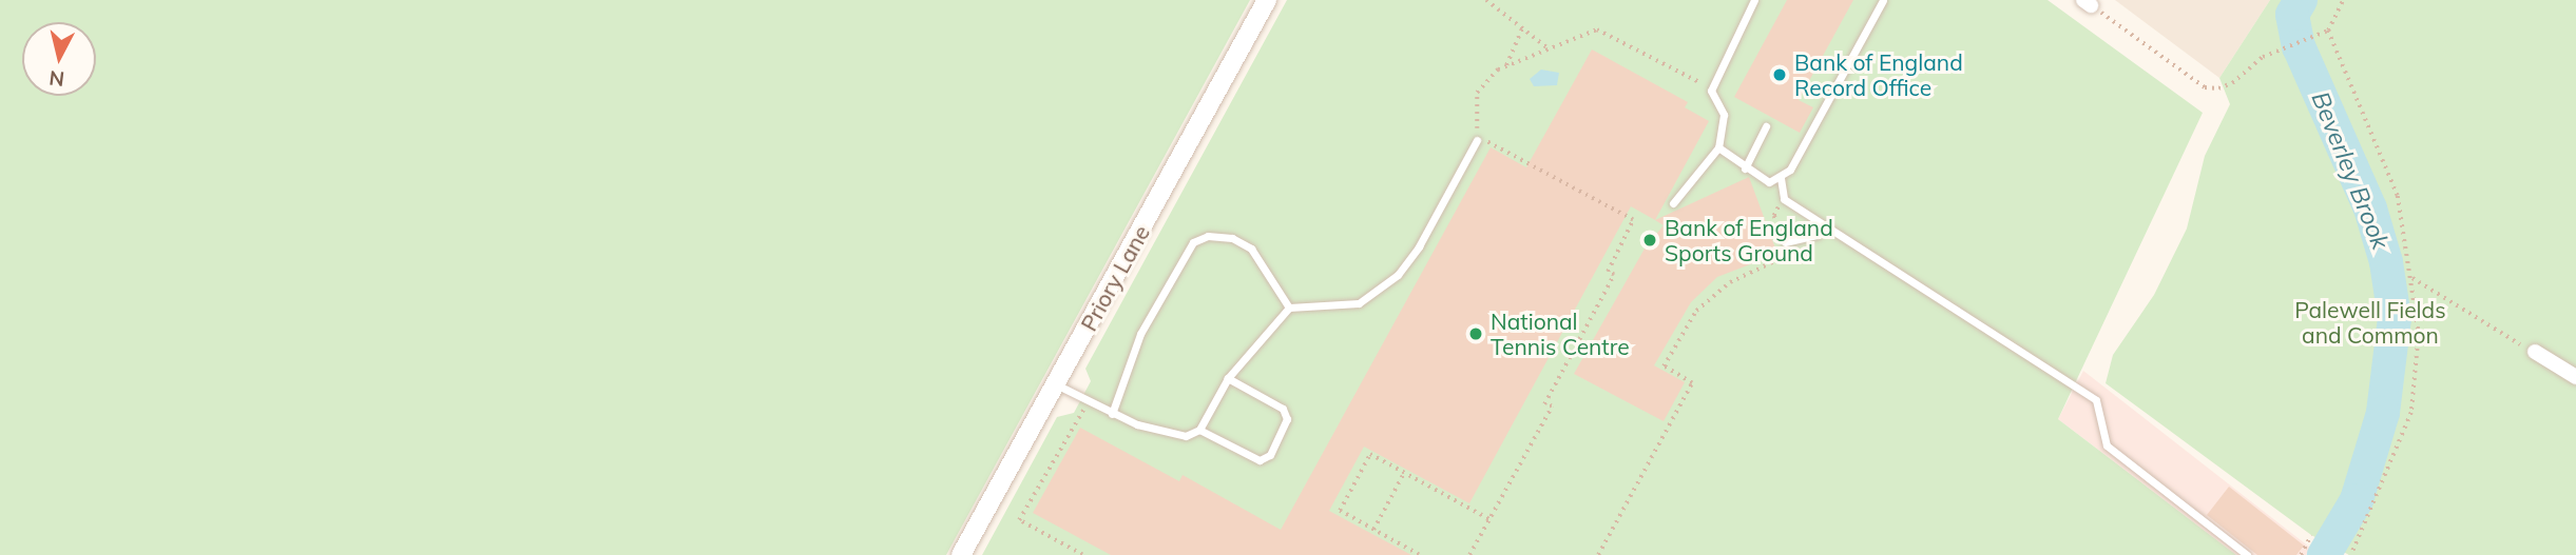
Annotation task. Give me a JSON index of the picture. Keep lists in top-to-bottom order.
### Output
{
  "streets": {
    "street": ["Priory Lane"]
  },
  "water": ["Beverley Brook"],
  "parks": ["Palewell Fields and Common"],
  "places": ["Bank of England Record Office", "Bank of England Sports Ground", "National Tennis Centre"],
  "north": "bottom"
}
